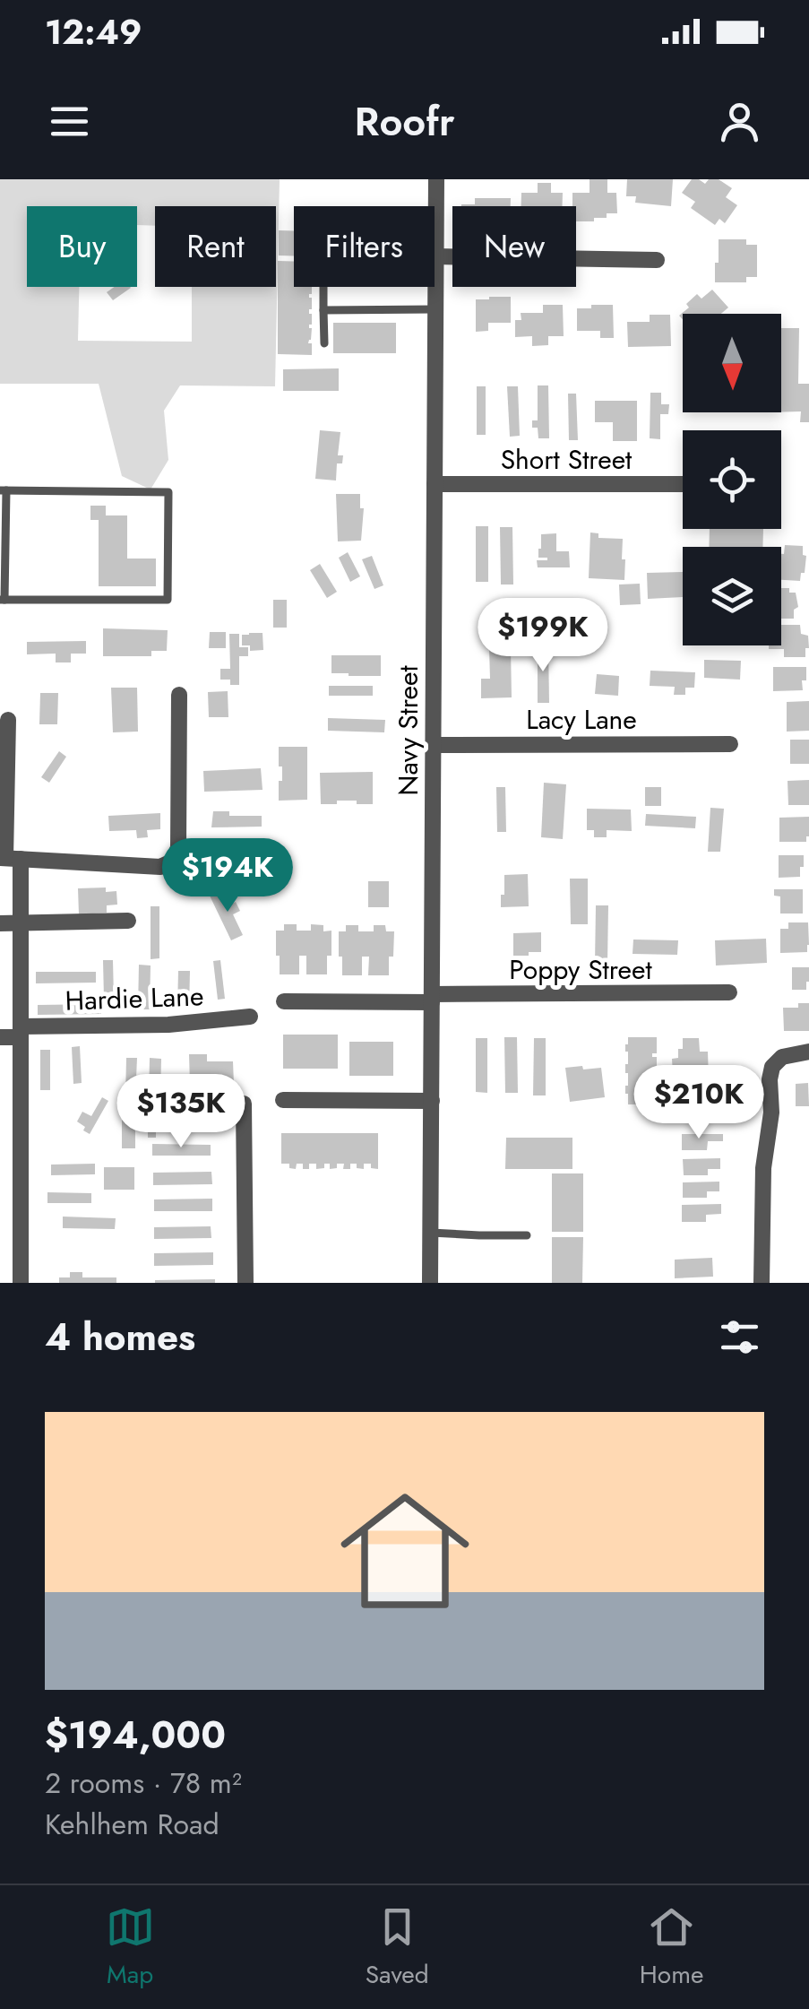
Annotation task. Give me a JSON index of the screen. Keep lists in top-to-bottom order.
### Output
{
  "streets": {
    "street": [
      "Short Street",
      "Lacy Lane",
      "Navy Street",
      "Poppy Street",
      "Hardie Lane"
    ]
  },
  "crossings": [
    ["Short Street", "Navy Street"],
    ["Lacy Lane", "Navy Street"],
    ["Navy Street", "Poppy Street"]
  ],
  "north": "bottom",
  "page": {
    "status": "12:49",
    "header": "Roofr",
    "chip": [
      "Buy",
      "Rent",
      "Filters",
      "New"
    ],
    "price": [
      "$199K",
      "$194K",
      "$210K",
      "$135K"
    ],
    "heading": "4 homes",
    "list": [
      {
        "name": "$194,000",
        "note": "2 rooms · 78 m² · Kehlhem Road"
      }
    ],
    "tabs": ["Map", "Saved", "Home"]
  }
}
